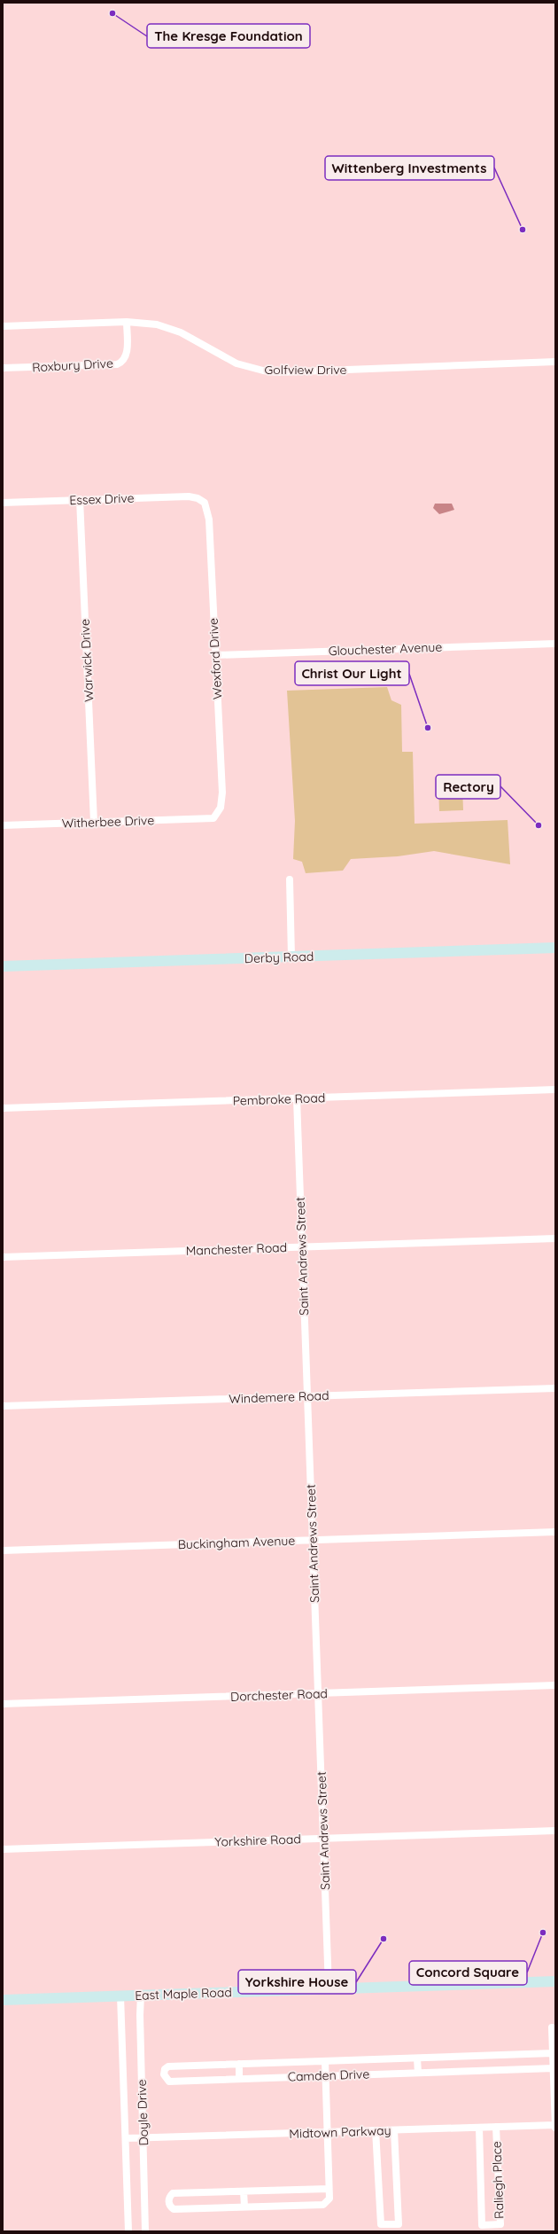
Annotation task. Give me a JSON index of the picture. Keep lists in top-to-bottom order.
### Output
{
  "streets": {
    "main road": ["Derby Road", "East Maple Road"],
    "street": [
      "Roxbury Drive",
      "Golfview Drive",
      "Essex Drive",
      "Glouchester Avenue",
      "Wexford Drive",
      "Warwick Drive",
      "Witherbee Drive",
      "Pembroke Road",
      "Manchester Road",
      "Saint Andrews Street",
      "Windemere Road",
      "Buckingham Avenue",
      "Dorchester Road",
      "Yorkshire Road",
      "Camden Drive",
      "Doyle Drive",
      "Midtown Parkway",
      "Raliegh Place"
    ]
  },
  "crossings": [
    ["Roxbury Drive", "Golfview Drive"],
    ["Essex Drive", "Wexford Drive"],
    ["Essex Drive", "Warwick Drive"],
    ["Glouchester Avenue", "Wexford Drive"],
    ["Wexford Drive", "Witherbee Drive"],
    ["Warwick Drive", "Witherbee Drive"],
    ["Pembroke Road", "Saint Andrews Street"],
    ["Manchester Road", "Saint Andrews Street"],
    ["Saint Andrews Street", "Windemere Road"],
    ["Saint Andrews Street", "Buckingham Avenue"],
    ["Saint Andrews Street", "Dorchester Road"],
    ["Saint Andrews Street", "Yorkshire Road"],
    ["Saint Andrews Street", "East Maple Road"],
    ["East Maple Road", "Doyle Drive"],
    ["Doyle Drive", "Midtown Parkway"],
    ["Midtown Parkway", "Raliegh Place"]
  ],
  "places": [
    "The Kresge Foundation",
    "Wittenberg Investments",
    "Christ Our Light",
    "Rectory",
    "Concord Square",
    "Yorkshire House"
  ]
}
